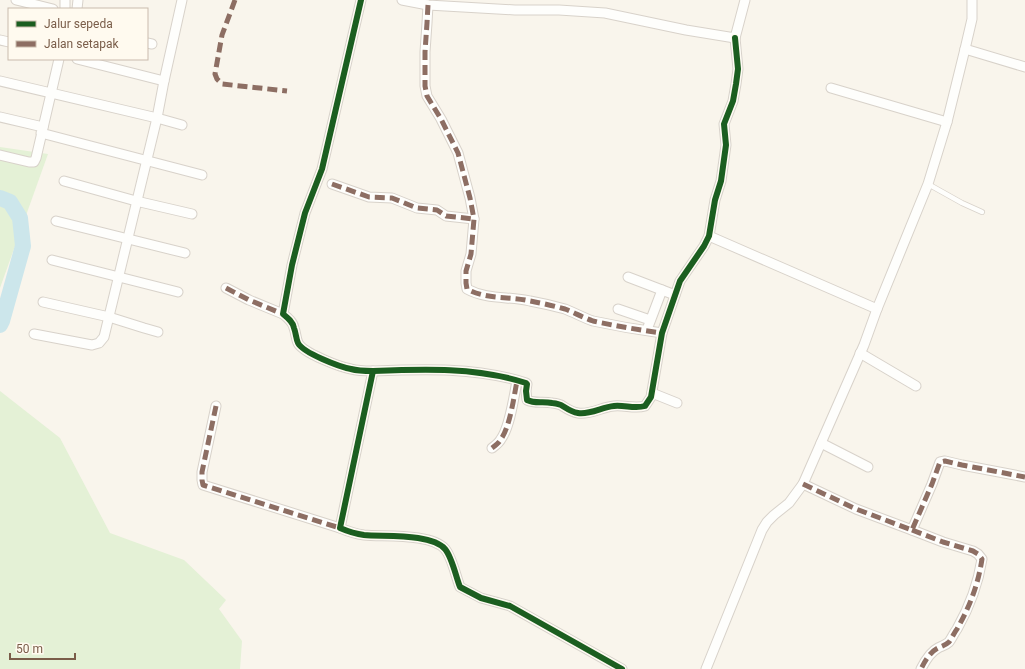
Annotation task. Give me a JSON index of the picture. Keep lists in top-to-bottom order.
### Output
{
  "legend": ["Jalur sepeda", "Jalan setapak"],
  "scale_bar": "50 m"
}
